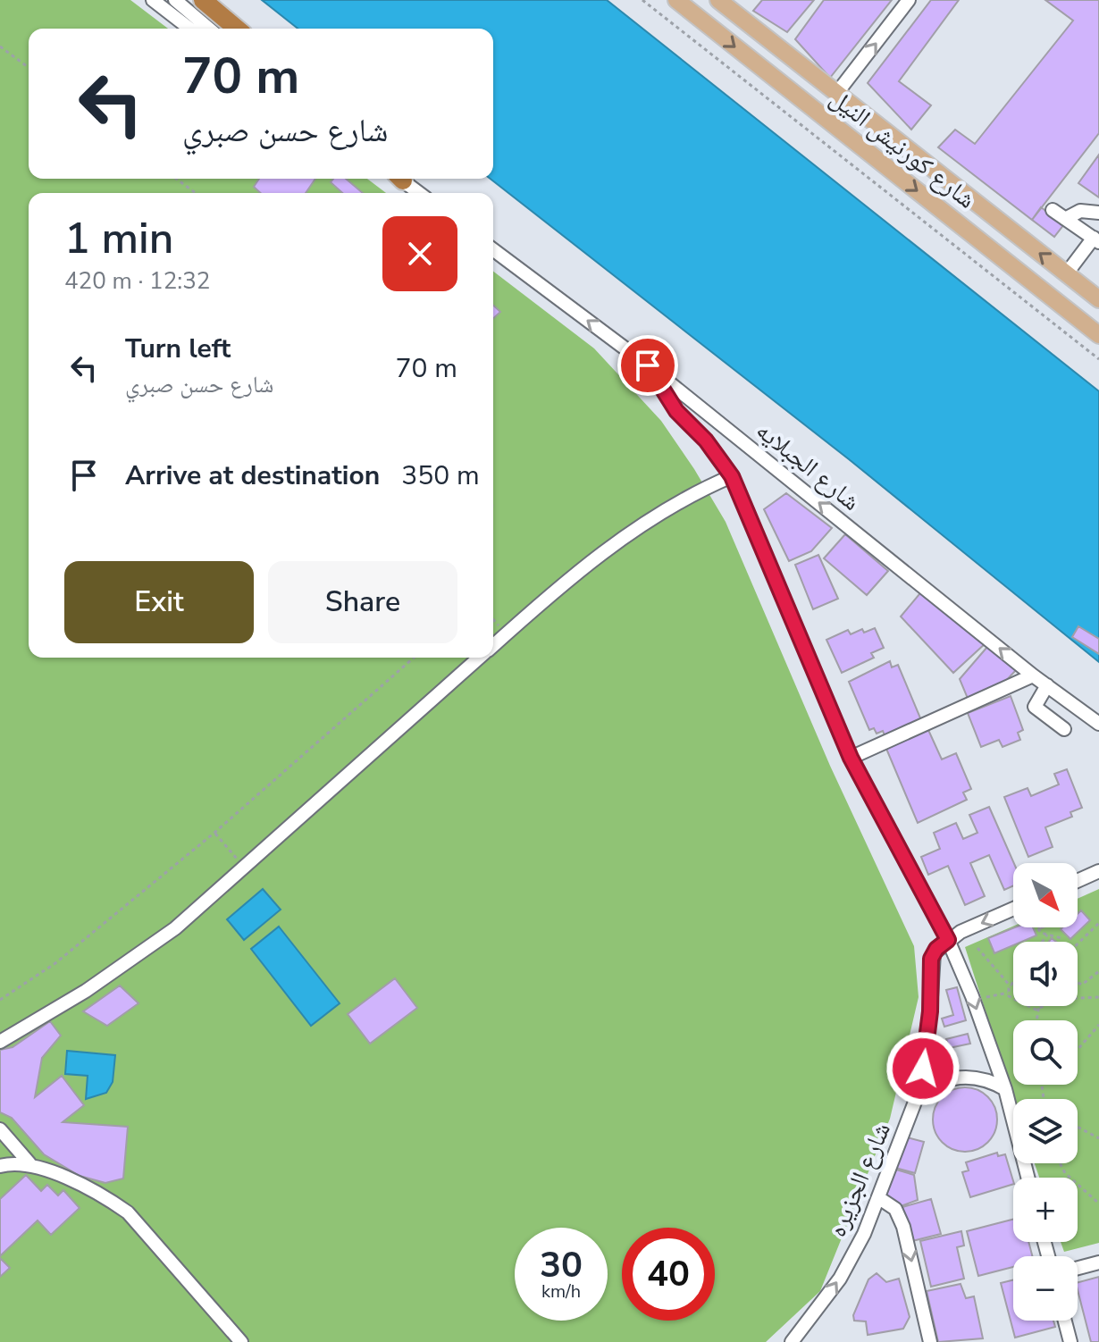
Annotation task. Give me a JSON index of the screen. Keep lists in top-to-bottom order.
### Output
{
  "streets": {
    "main road": ["شارع كورنيش النيل"],
    "street": ["شارع الجبلايه", "شارع الجزيره"]
  },
  "one_way": ["شارع الجبلايه", "شارع الجزيره"],
  "north": "bottom right",
  "page": {
    "turn": ["70 m", "شارع حسن صبري"],
    "heading": ["1 min", "420 m · 12:32"],
    "list": [
      {
        "name": "Turn left",
        "note": "شارع حسن صبري",
        "value": "70 m"
      },
      {
        "name": "Arrive at destination",
        "value": "350 m"
      }
    ],
    "buttons": ["Exit", "Share"],
    "map_buttons": ["+", "−"],
    "speed": "30 km/h",
    "limit": "40"
  }
}
